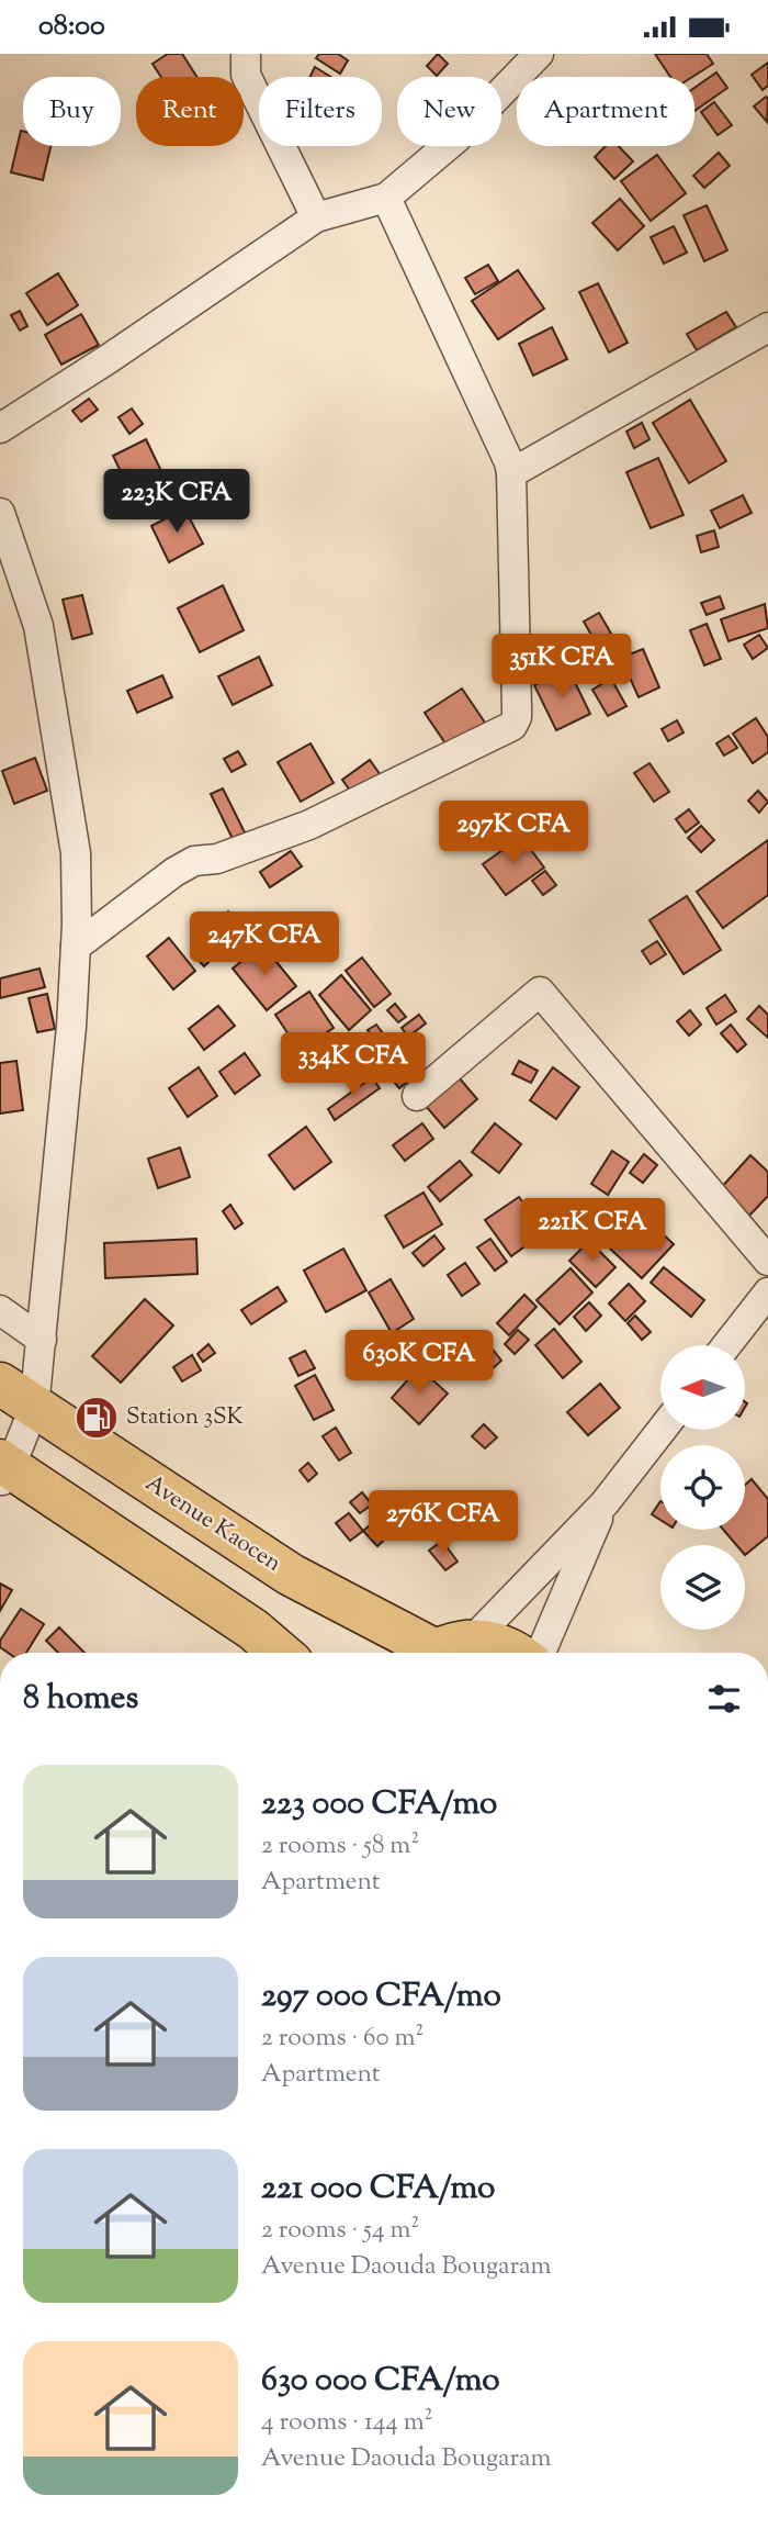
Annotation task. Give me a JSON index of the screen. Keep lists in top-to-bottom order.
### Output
{
  "streets": {
    "highway": ["Avenue Kaocen"]
  },
  "places": {
    "fuel station": ["Station 3SK"]
  },
  "north": "left",
  "page": {
    "status": "08:00",
    "chip": [
      "Buy",
      "Rent",
      "Filters",
      "New",
      "Apartment"
    ],
    "price": [
      "223K CFA",
      "351K CFA",
      "297K CFA",
      "247K CFA",
      "334K CFA",
      "221K CFA",
      "630K CFA",
      "276K CFA"
    ],
    "heading": "8 homes",
    "list": [
      {
        "name": "223 000 CFA/mo",
        "note": "2 rooms · 58 m² · Apartment"
      },
      {
        "name": "297 000 CFA/mo",
        "note": "2 rooms · 60 m² · Apartment"
      },
      {
        "name": "221 000 CFA/mo",
        "note": "2 rooms · 54 m² · Avenue Daouda Bougaram"
      },
      {
        "name": "630 000 CFA/mo",
        "note": "4 rooms · 144 m² · Avenue Daouda Bougaram"
      }
    ]
  }
}
